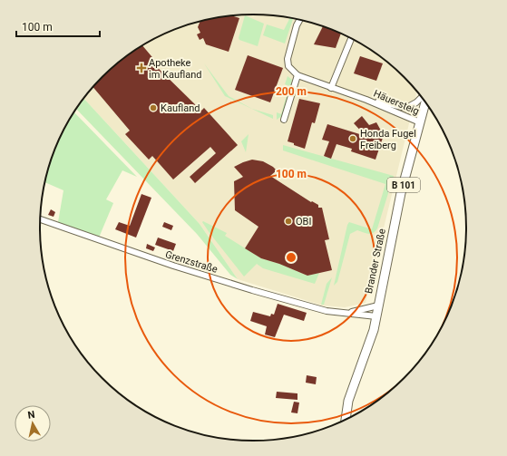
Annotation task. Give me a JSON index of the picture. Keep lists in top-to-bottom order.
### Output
{
  "streets": {
    "main road": ["B 101", "Brander Straße"],
    "street": ["Häuersteig", "Grenzstraße"]
  },
  "crossings": [
    ["Häuersteig", "Brander Straße"],
    ["Brander Straße", "Grenzstraße"]
  ],
  "places": {
    "health": ["Apotheke im Kaufland"],
    "other": ["Kaufland", "Honda Fugel Freiberg", "OBI"]
  },
  "scale_bar": "100 m",
  "north": "top",
  "rings": ["200 m", "100 m"]
}
